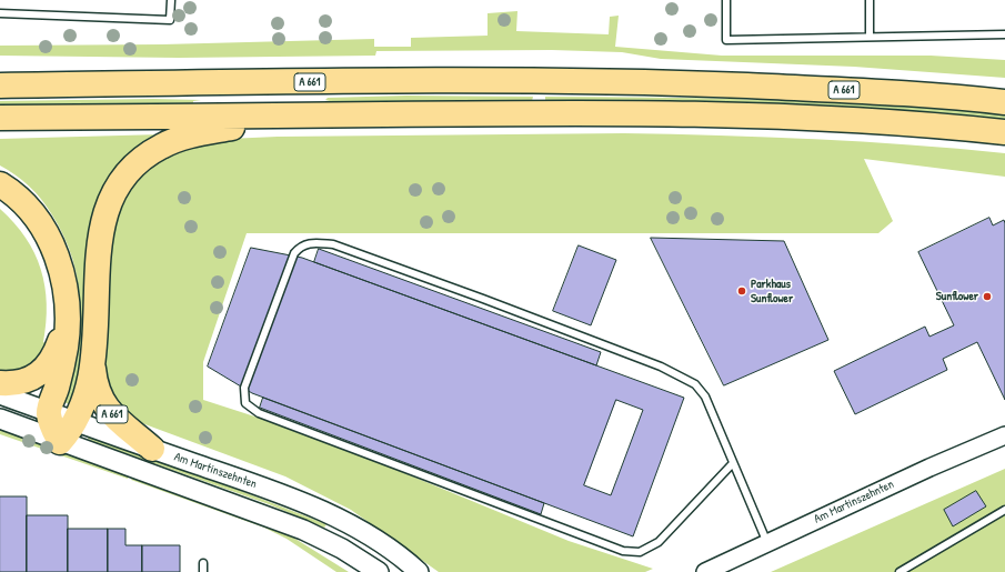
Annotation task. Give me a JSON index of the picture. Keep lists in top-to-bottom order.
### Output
{
  "streets": {
    "highway": ["A 661"],
    "main road": ["Am Martinszehnten"]
  },
  "crossings": [
    ["A 661", "Am Martinszehnten"]
  ],
  "places": ["Parkhaus Sunflower", "Sunflower"]
}
